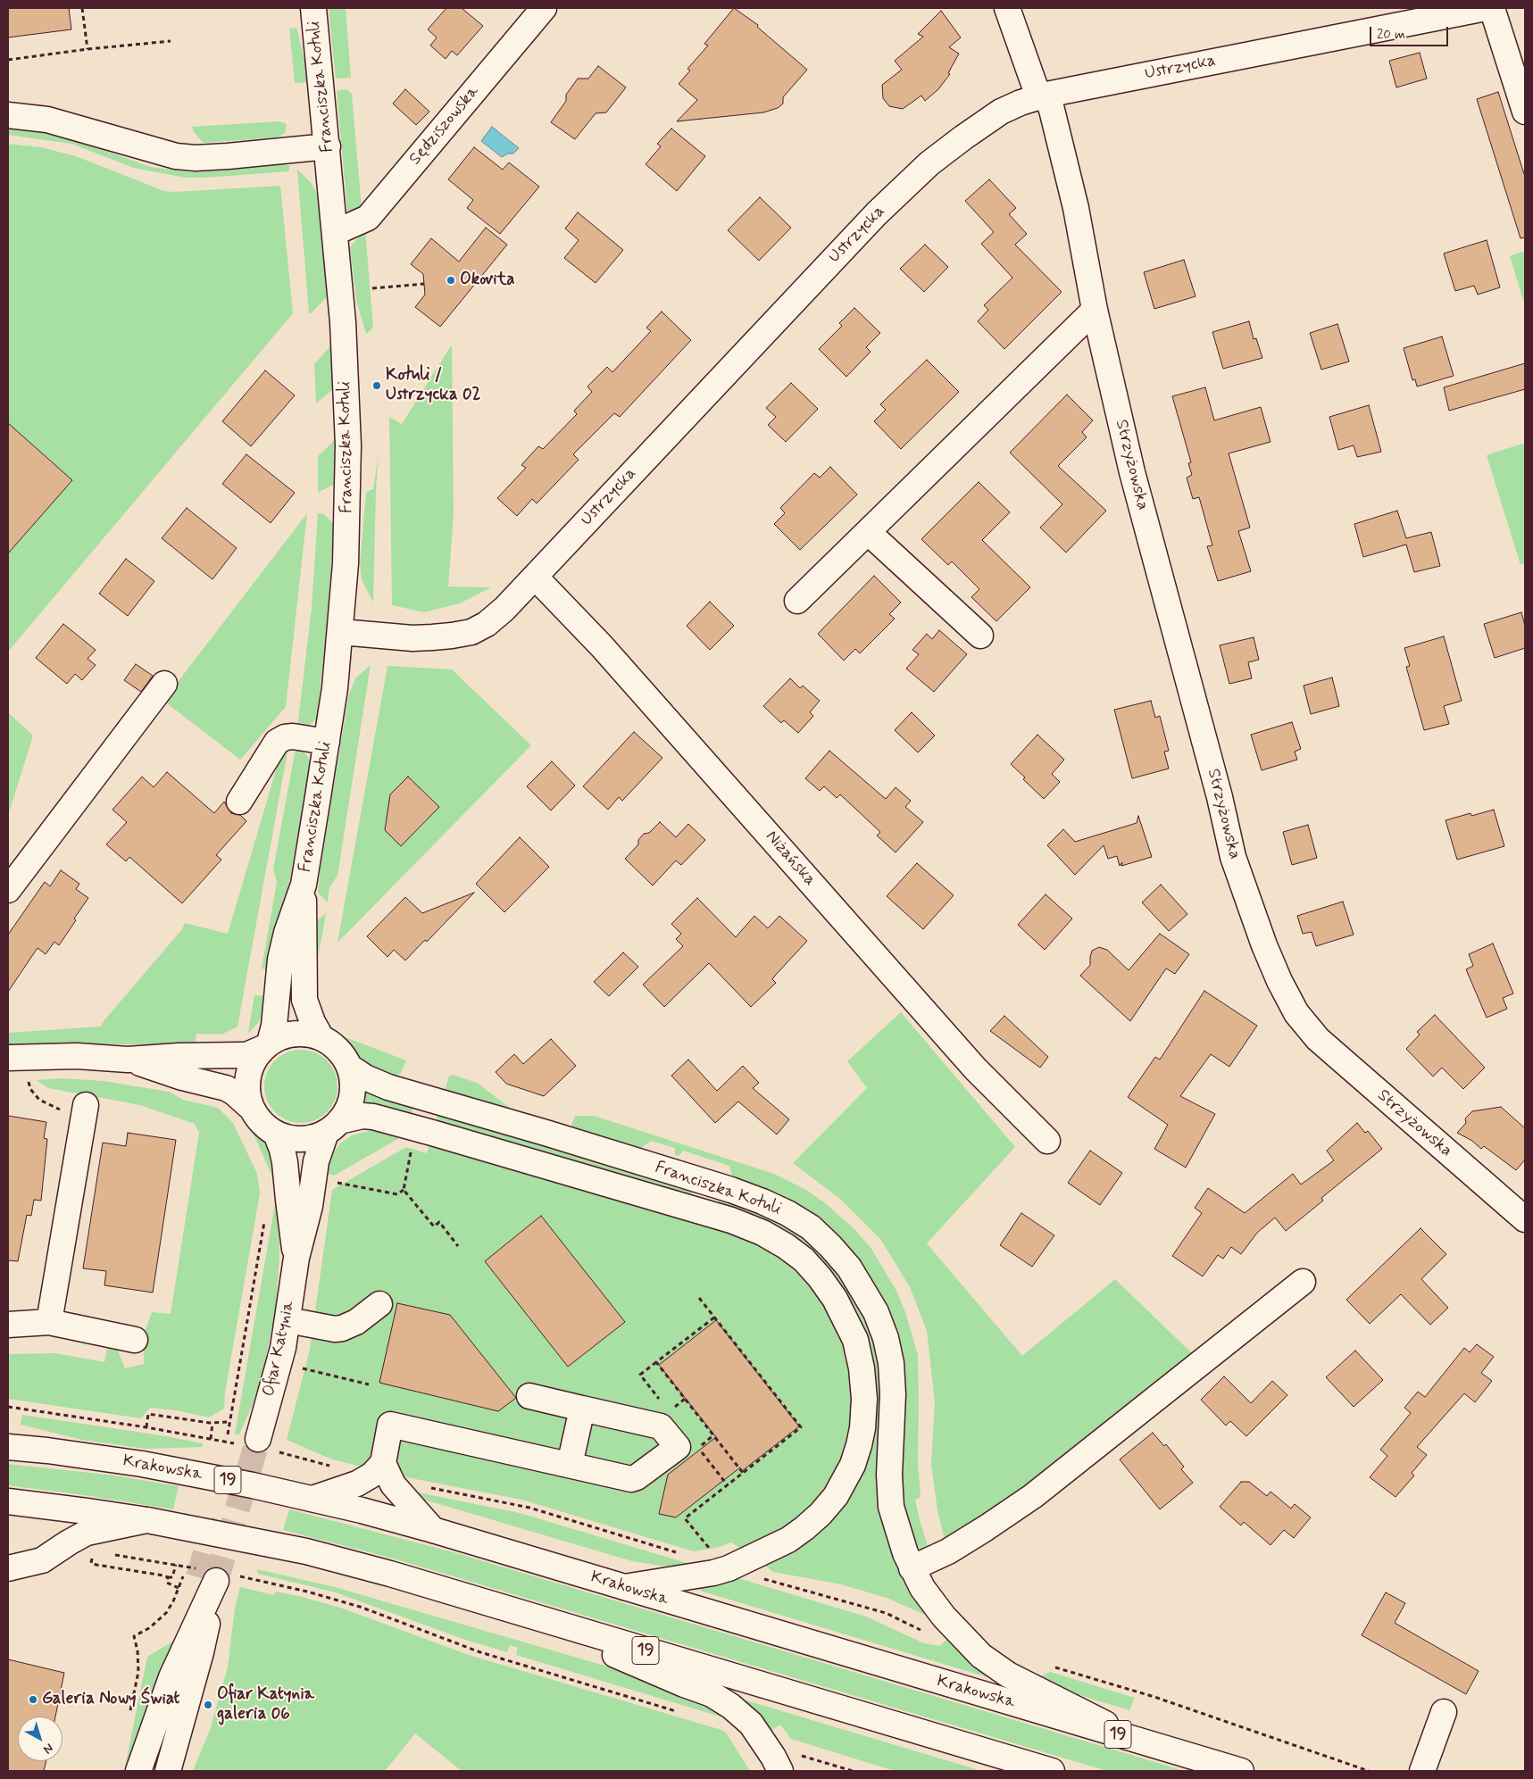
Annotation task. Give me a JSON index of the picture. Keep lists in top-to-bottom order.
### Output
{
  "streets": {
    "street": [
      "Ustrzycka",
      "Franciszka Kotuli",
      "Sędziszowska",
      "Strzyżowska",
      "Niżańska",
      "Ofiar Katynia",
      "Krakowska",
      "19"
    ]
  },
  "crossings": [
    ["Ustrzycka", "Franciszka Kotuli"],
    ["Ustrzycka", "Strzyżowska"],
    ["Ustrzycka", "Niżańska"],
    ["Franciszka Kotuli", "Sędziszowska"],
    ["Franciszka Kotuli", "Ofiar Katynia"],
    ["Franciszka Kotuli", "Krakowska"]
  ],
  "places": [
    "Okovita",
    "Kotuli / Ustrzycka 02",
    "Galeria Nowy Świat",
    "Ofiar Katynia galeria 06"
  ],
  "scale_bar": "20 m",
  "north": "bottom right"
}
